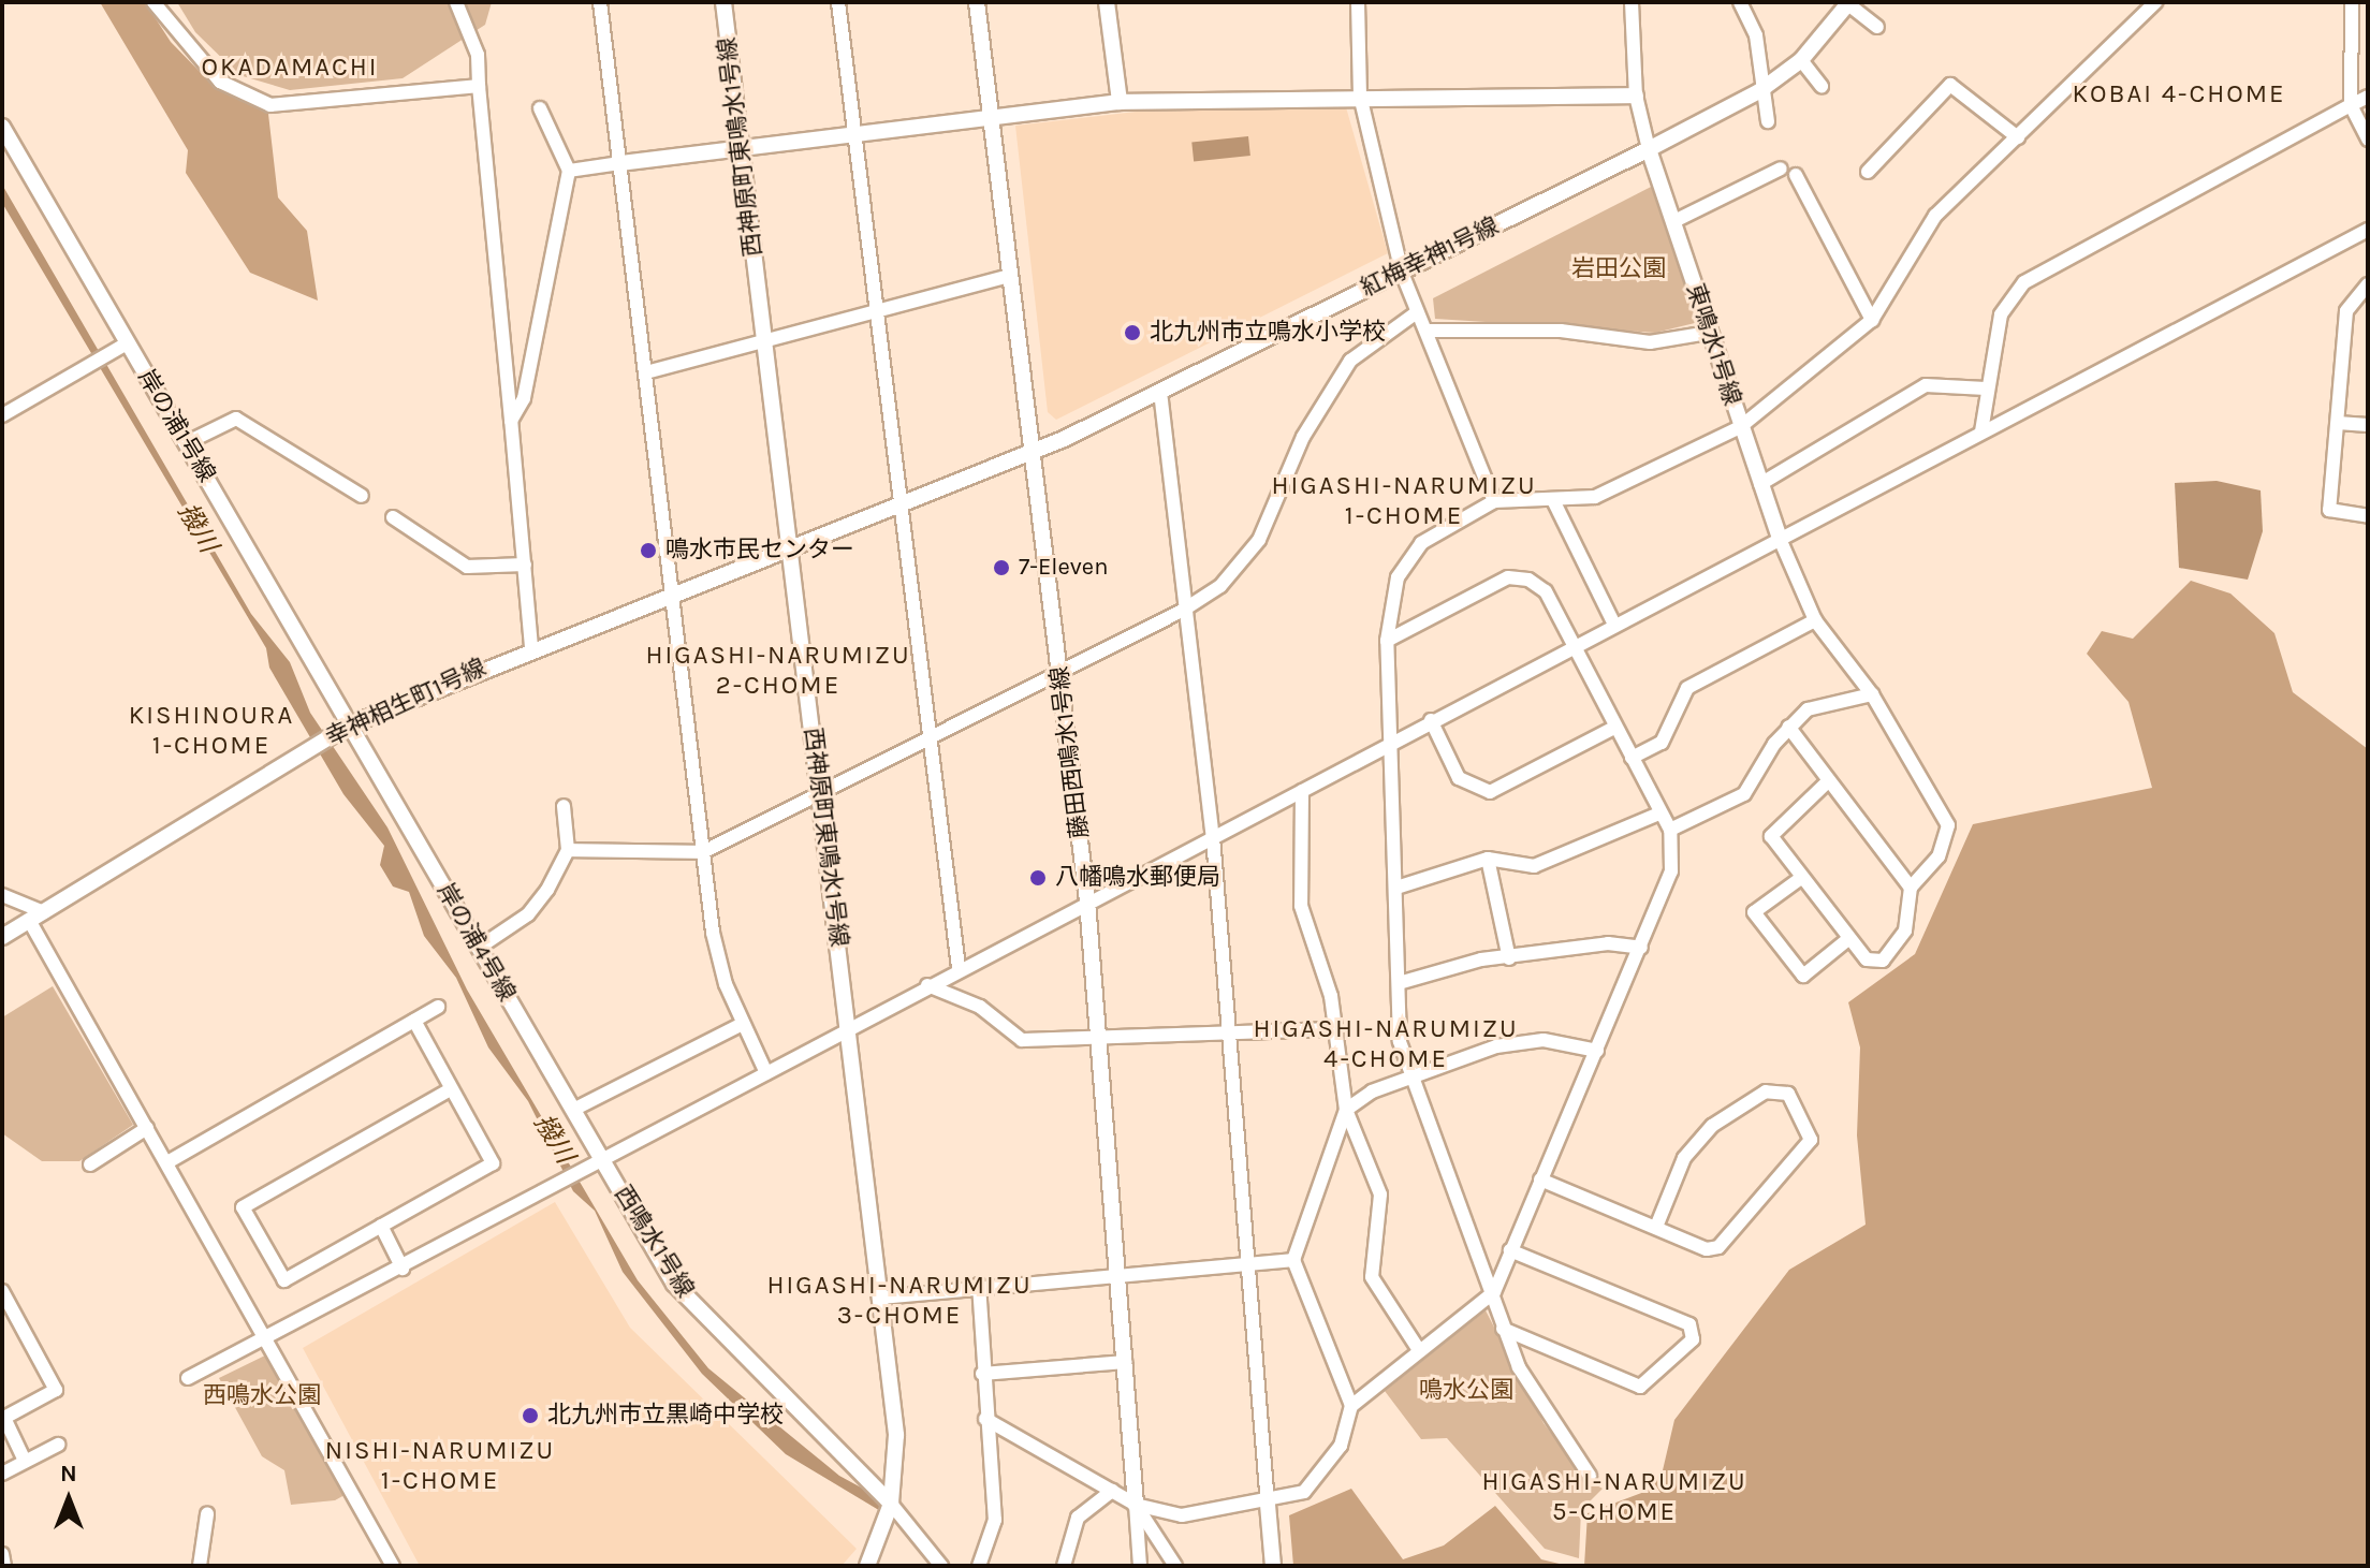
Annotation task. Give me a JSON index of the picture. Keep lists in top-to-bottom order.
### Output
{
  "streets": {
    "street": [
      "西神原町東鳴水1号線",
      "紅梅幸神1号線",
      "東鳴水1号線",
      "岸の浦1号線",
      "幸神相生町1号線",
      "藤田西鳴水1号線",
      "岸の浦4号線",
      "西鳴水1号線"
    ]
  },
  "crossings": [
    ["西神原町東鳴水1号線", "紅梅幸神1号線"],
    ["西神原町東鳴水1号線", "幸神相生町1号線"],
    ["西神原町東鳴水1号線", "西鳴水1号線"],
    ["紅梅幸神1号線", "東鳴水1号線"],
    ["紅梅幸神1号線", "幸神相生町1号線"],
    ["紅梅幸神1号線", "藤田西鳴水1号線"],
    ["岸の浦1号線", "幸神相生町1号線"],
    ["岸の浦1号線", "岸の浦4号線"],
    ["幸神相生町1号線", "岸の浦4号線"],
    ["岸の浦4号線", "西鳴水1号線"]
  ],
  "districts": [
    "OKADAMACHI",
    "KOBAI 4-CHOME",
    "HIGASHI-NARUMIZU 1-CHOME",
    "HIGASHI-NARUMIZU 2-CHOME",
    "KISHINOURA 1-CHOME",
    "HIGASHI-NARUMIZU 4-CHOME",
    "HIGASHI-NARUMIZU 3-CHOME",
    "NISHI-NARUMIZU 1-CHOME",
    "HIGASHI-NARUMIZU 5-CHOME"
  ],
  "water": ["撥川"],
  "parks": ["岩田公園", "鳴水公園", "西鳴水公園"],
  "places": [
    "北九州市立鳴水小学校",
    "鳴水市民センター",
    "7-Eleven",
    "八幡鳴水郵便局",
    "北九州市立黒崎中学校"
  ],
  "north": "top"
}
